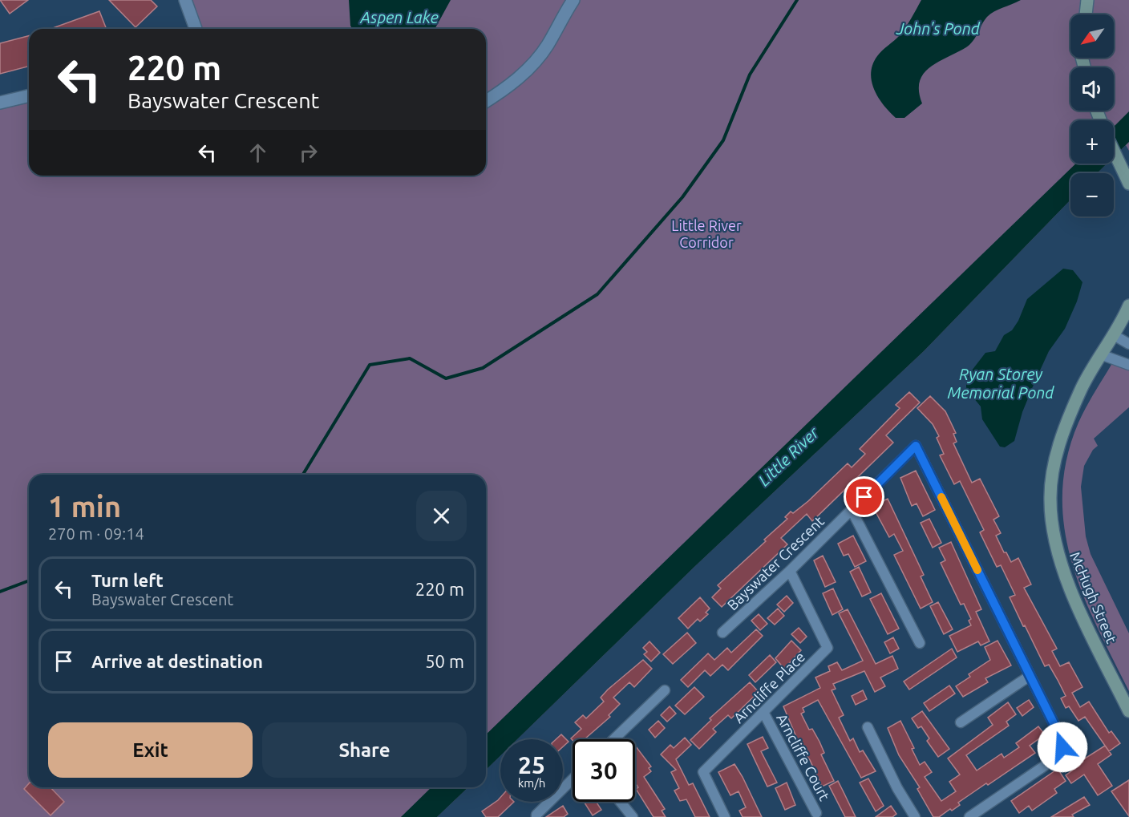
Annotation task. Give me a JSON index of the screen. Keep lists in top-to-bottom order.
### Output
{
  "streets": {
    "main road": ["McHugh Street"],
    "street": ["Bayswater Crescent", "Arncliffe Place", "Arncliffe Court"]
  },
  "crossings": [
    ["Bayswater Crescent", "Arncliffe Place"],
    ["Arncliffe Place", "Arncliffe Court"]
  ],
  "water": [
    "Aspen Lake",
    "John's Pond",
    "Ryan Storey Memorial Pond",
    "Little River"
  ],
  "parks": ["Little River Corridor"],
  "north": "bottom left",
  "page": {
    "map_buttons": ["+", "−"],
    "turn": ["220 m", "Bayswater Crescent"],
    "heading": ["1 min", "270 m · 09:14"],
    "list": [
      {
        "name": "Turn left",
        "note": "Bayswater Crescent",
        "value": "220 m"
      },
      {
        "name": "Arrive at destination",
        "value": "50 m"
      }
    ],
    "buttons": ["Exit", "Share"],
    "speed": "25 km/h",
    "limit": "30"
  }
}
